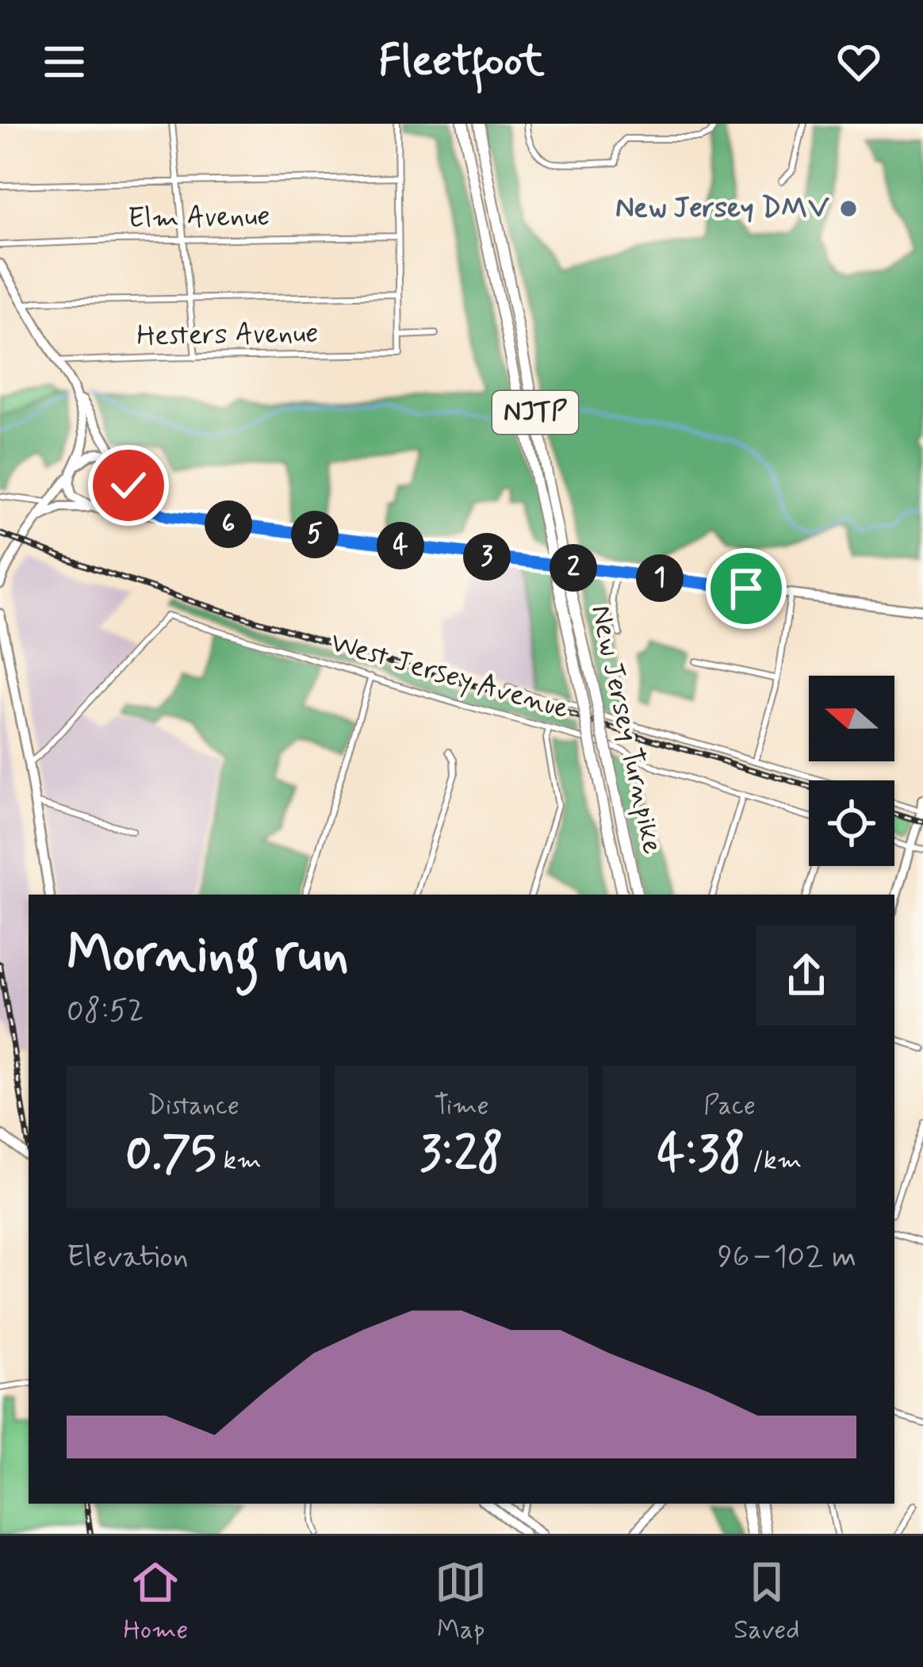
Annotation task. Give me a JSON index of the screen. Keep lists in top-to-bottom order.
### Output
{
  "streets": {
    "highway": ["NJTP", "New Jersey Turnpike"],
    "street": ["Elm Avenue", "Hesters Avenue", "West Jersey Avenue"]
  },
  "places": ["New Jersey DMV"],
  "north": "left",
  "page": {
    "header": "Fleetfoot",
    "pins": [
      "6",
      "5",
      "4",
      "3",
      "2",
      "1"
    ],
    "heading": ["Morning run", "08:52"],
    "stats": [
      ["Distance", "0.75 km"],
      ["Time", "3:28"],
      ["Pace", "4:38 /km"]
    ],
    "chart": ["Elevation", "96–102 m"],
    "tabs": ["Home", "Map", "Saved"]
  }
}
